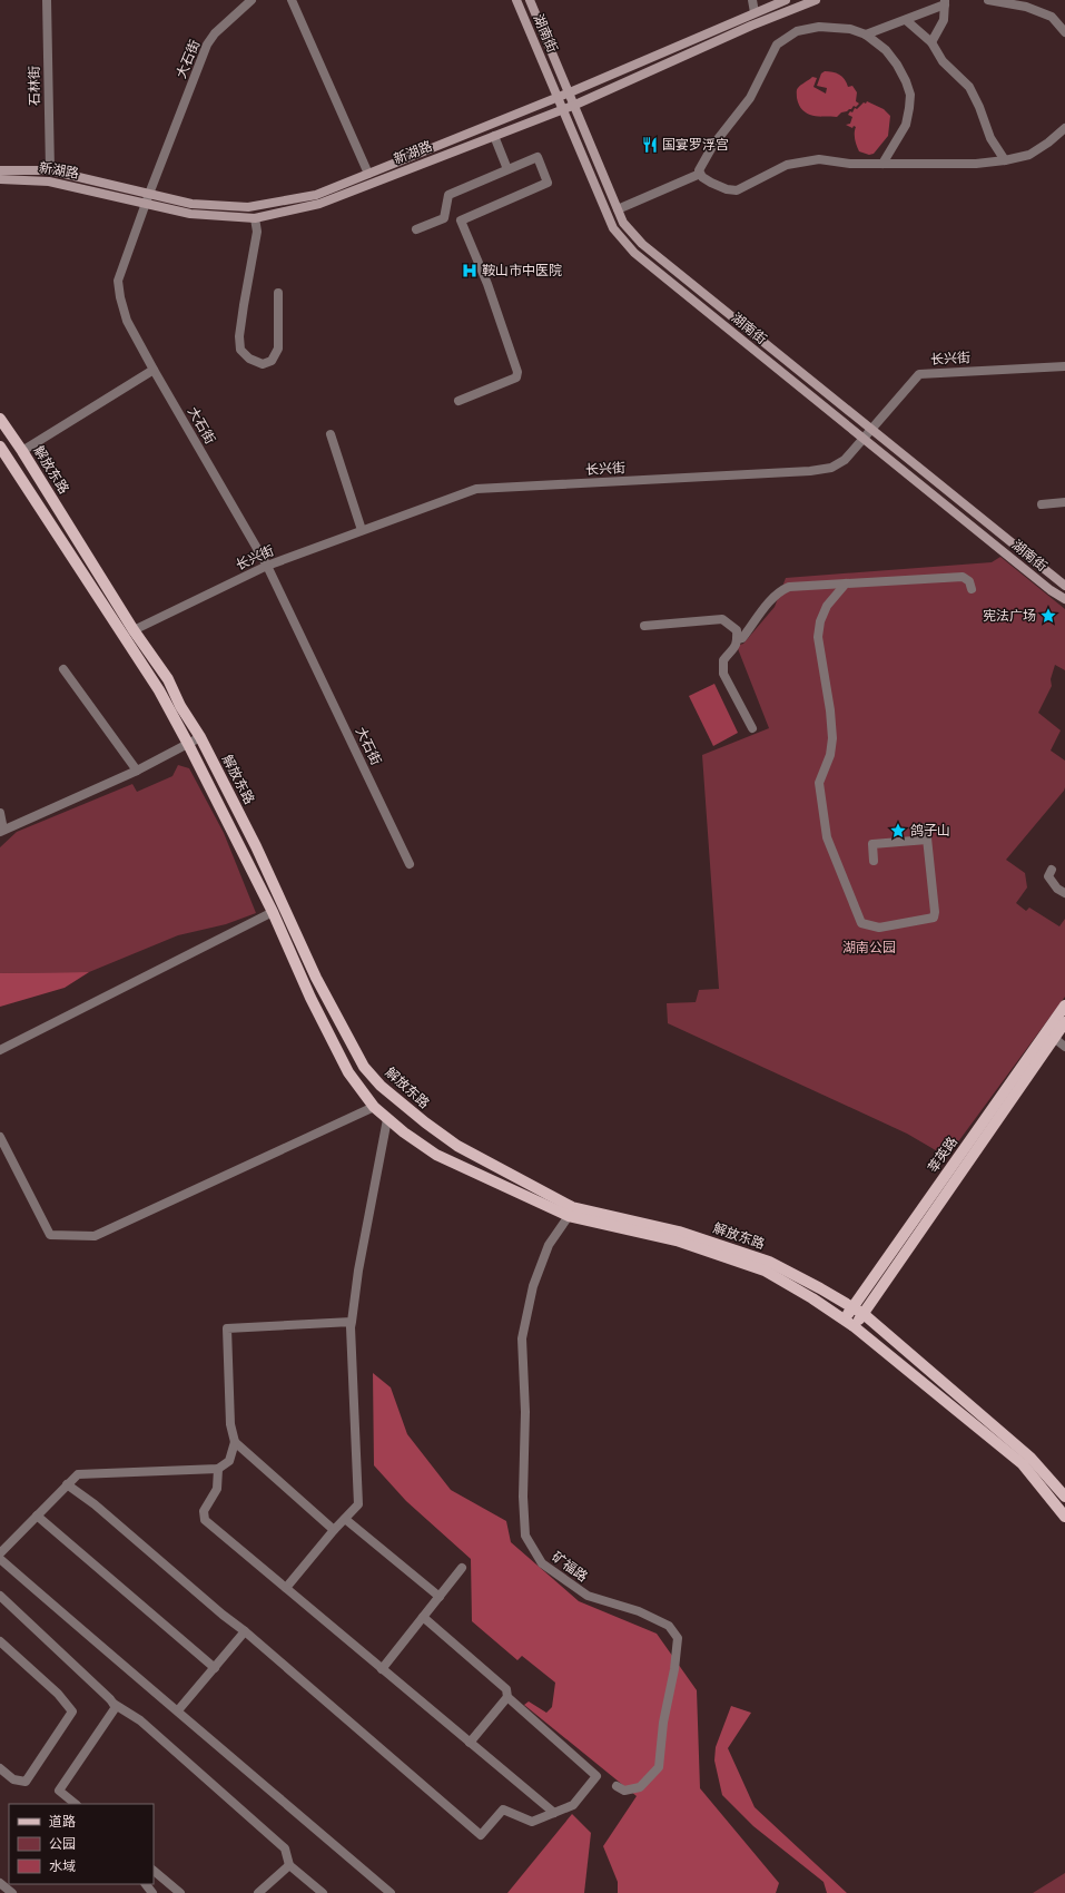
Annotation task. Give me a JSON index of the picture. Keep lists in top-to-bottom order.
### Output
{
  "streets": {
    "main road": [
      "湖南街",
      "新湖路",
      "解放东路",
      "莘英路"
    ],
    "street": [
      "大石街",
      "石林街",
      "长兴街",
      "矿福路"
    ]
  },
  "crossings": [
    ["湖南街", "新湖路"],
    ["湖南街", "长兴街"],
    ["大石街", "新湖路"],
    ["大石街", "长兴街"],
    ["石林街", "新湖路"],
    ["长兴街", "解放东路"],
    ["解放东路", "莘英路"],
    ["解放东路", "矿福路"]
  ],
  "parks": ["湖南公园"],
  "places": {
    "restaurant": ["国宴罗浮宫"],
    "hospital": ["鞍山市中医院"],
    "place": ["宪法广场", "鸽子山"]
  },
  "legend": ["道路", "公园", "水域"]
}
